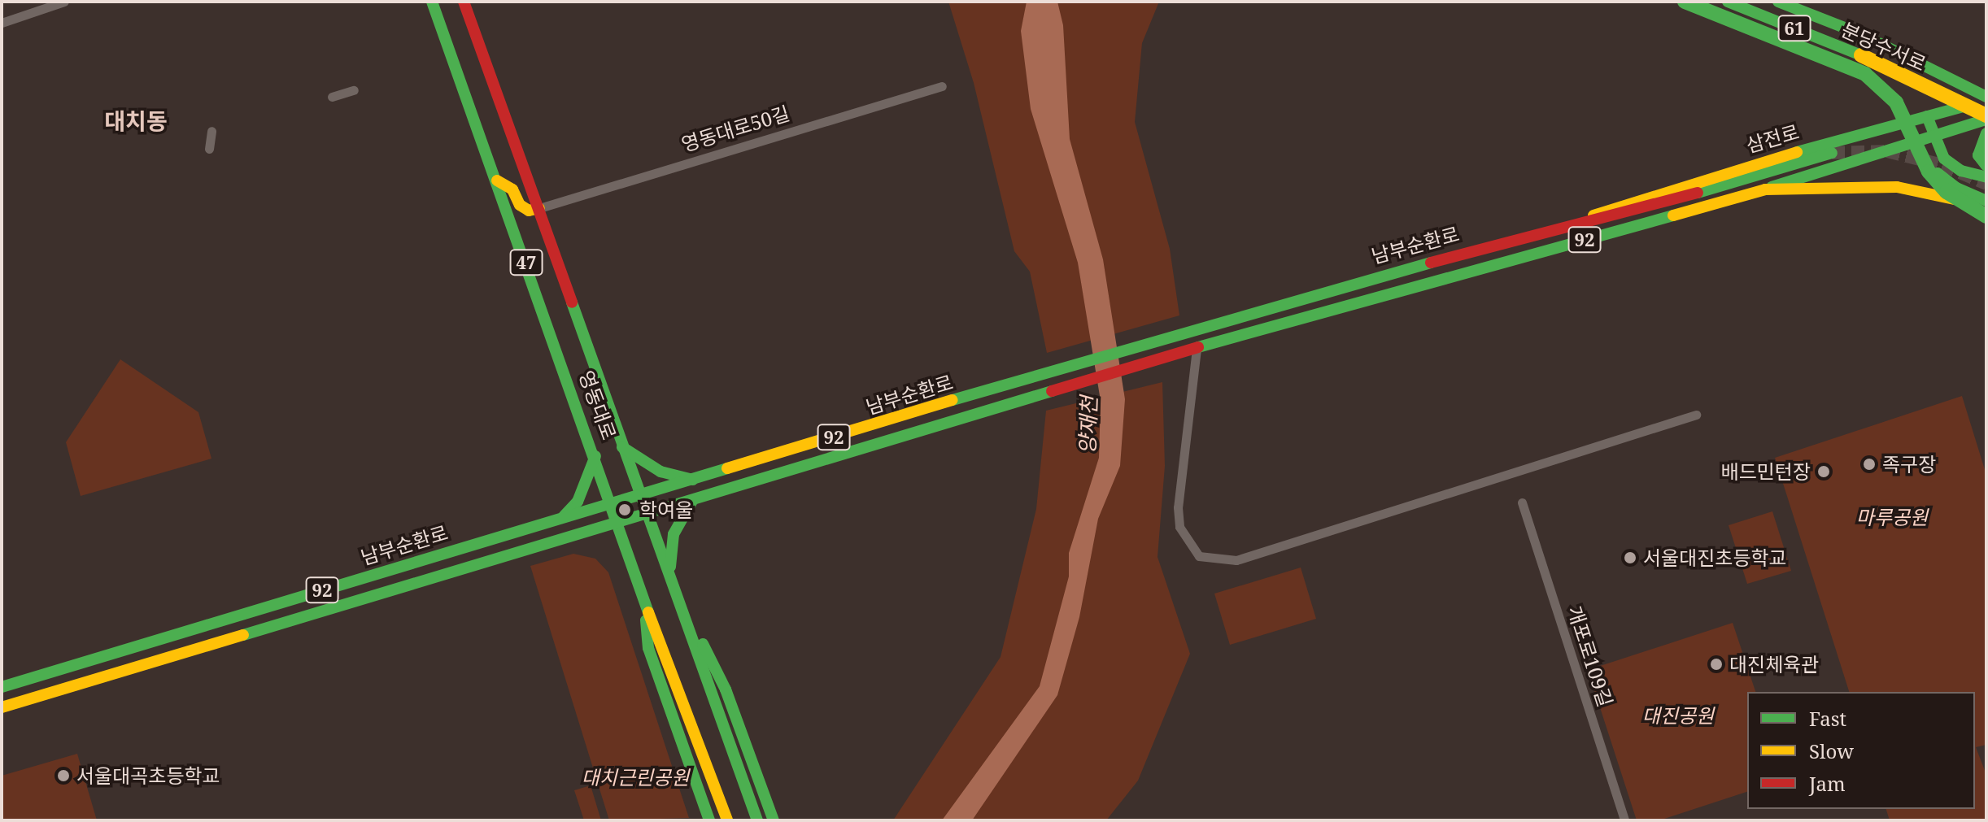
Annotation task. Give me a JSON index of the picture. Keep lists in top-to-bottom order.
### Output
{
  "streets": {
    "main road": [
      "61",
      "분당수서로",
      "삼전로",
      "92",
      "남부순환로",
      "47",
      "영동대로"
    ],
    "street": ["영동대로50길", "개포로109길"]
  },
  "crossings": [
    ["분당수서로", "삼전로"],
    ["영동대로50길", "영동대로"],
    ["삼전로", "남부순환로"],
    ["남부순환로", "영동대로"]
  ],
  "districts": ["대치동"],
  "water": ["양재천"],
  "parks": ["마루공원", "대진공원", "대치근린공원"],
  "places": [
    "족구장",
    "배드민턴장",
    "학여울",
    "서울대진초등학교",
    "대진체육관",
    "서울대곡초등학교"
  ],
  "legend": ["Fast", "Slow", "Jam"]
}
